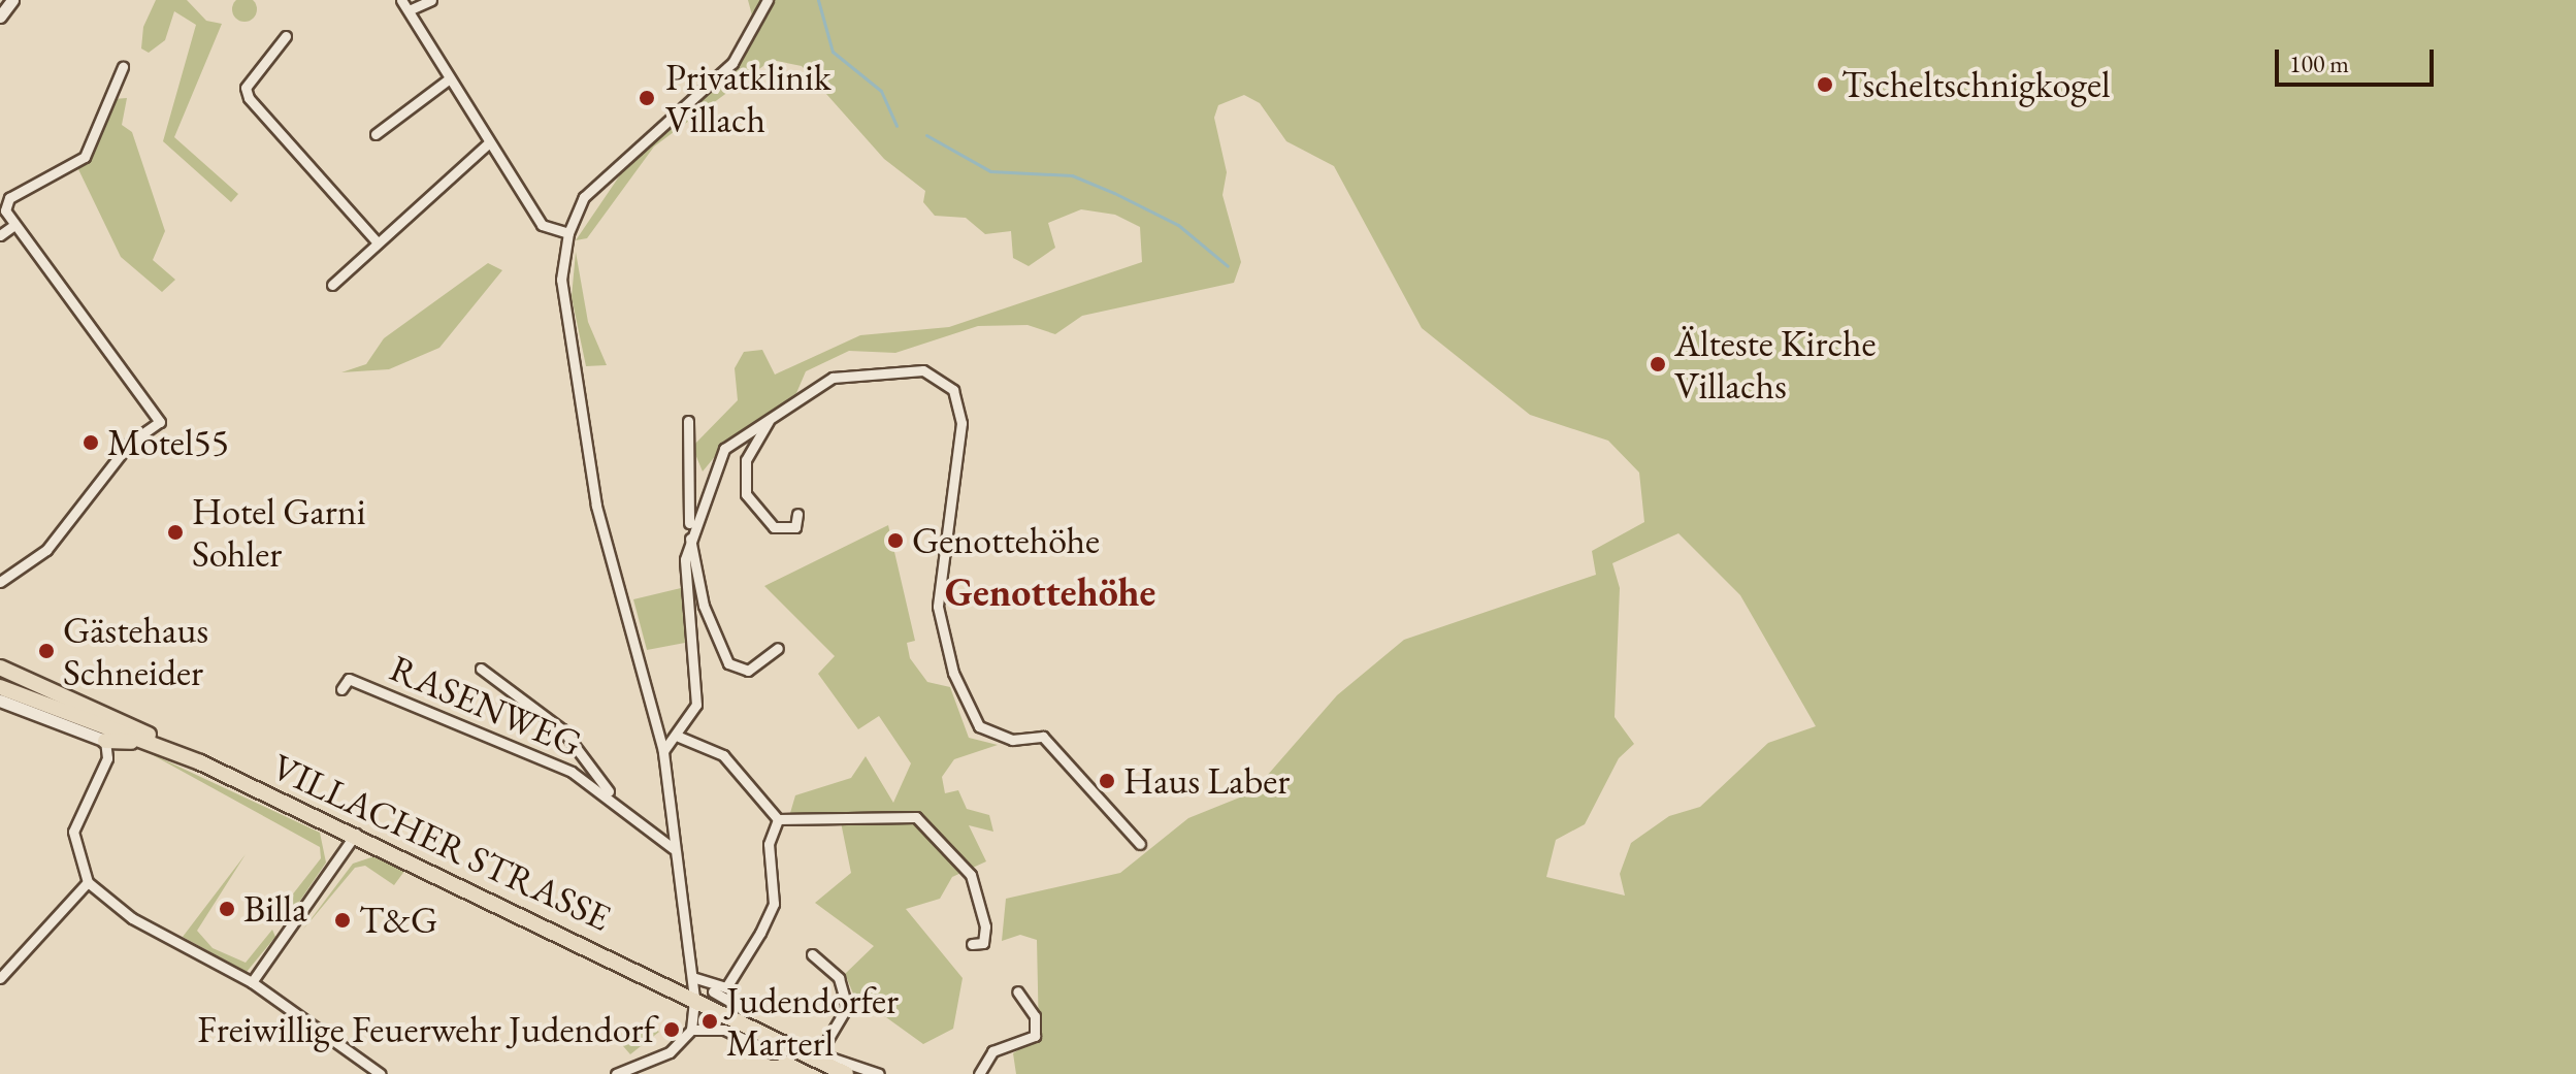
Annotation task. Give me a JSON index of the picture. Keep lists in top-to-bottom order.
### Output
{
  "streets": {
    "main road": ["VILLACHER STRASSE"],
    "street": ["RASENWEG"]
  },
  "districts": ["Genottehöhe"],
  "places": [
    "Tscheltschnigkogel",
    "Privatklinik Villach",
    "Älteste Kirche Villachs",
    "Motel55",
    "Hotel Garni Sohler",
    "Genottehöhe",
    "Gästehaus Schneider",
    "Haus Laber",
    "Billa",
    "T&G",
    "Judendorfer Marterl",
    "Freiwillige Feuerwehr Judendorf"
  ],
  "scale_bar": "100 m"
}
